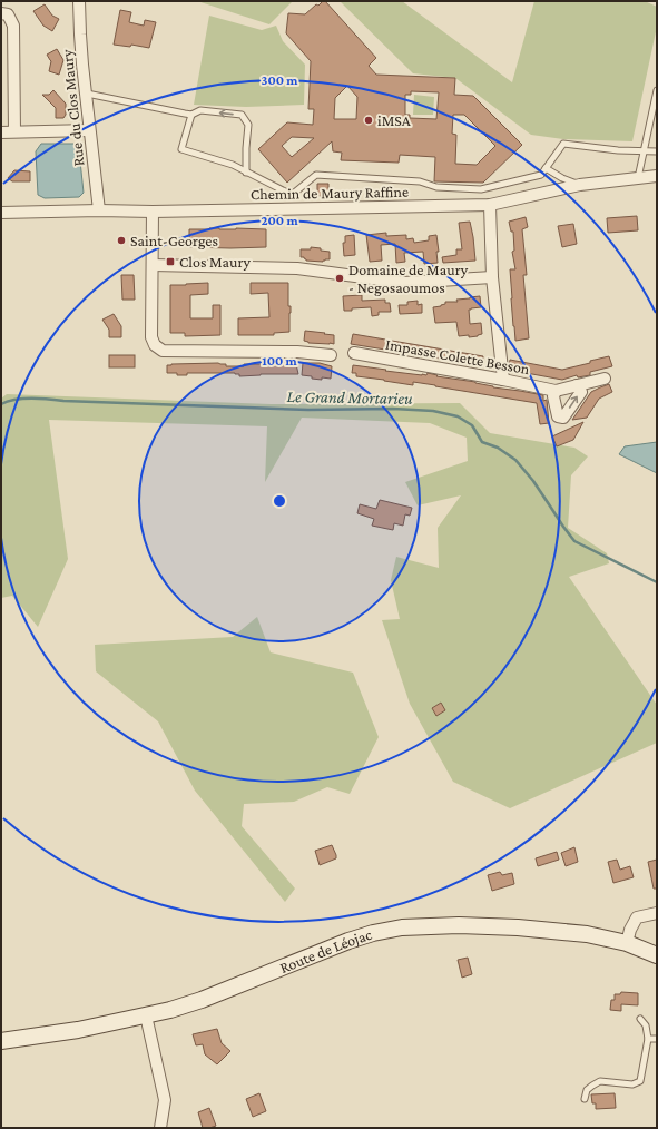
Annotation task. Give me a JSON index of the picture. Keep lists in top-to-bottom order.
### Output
{
  "streets": {
    "main road": ["Route de Léojac"],
    "street": ["Rue du Clos Maury", "Chemin de Maury Raffine", "Impasse Colette Besson"]
  },
  "crossings": [
    ["Rue du Clos Maury", "Chemin de Maury Raffine"]
  ],
  "water": ["Le Grand Mortarieu"],
  "places": {
    "other": ["iMSA", "Saint-Georges", "Domaine de Maury - Negosaoumos"],
    "transit": ["Clos Maury"]
  },
  "rings": ["300 m", "200 m", "100 m"]
}
